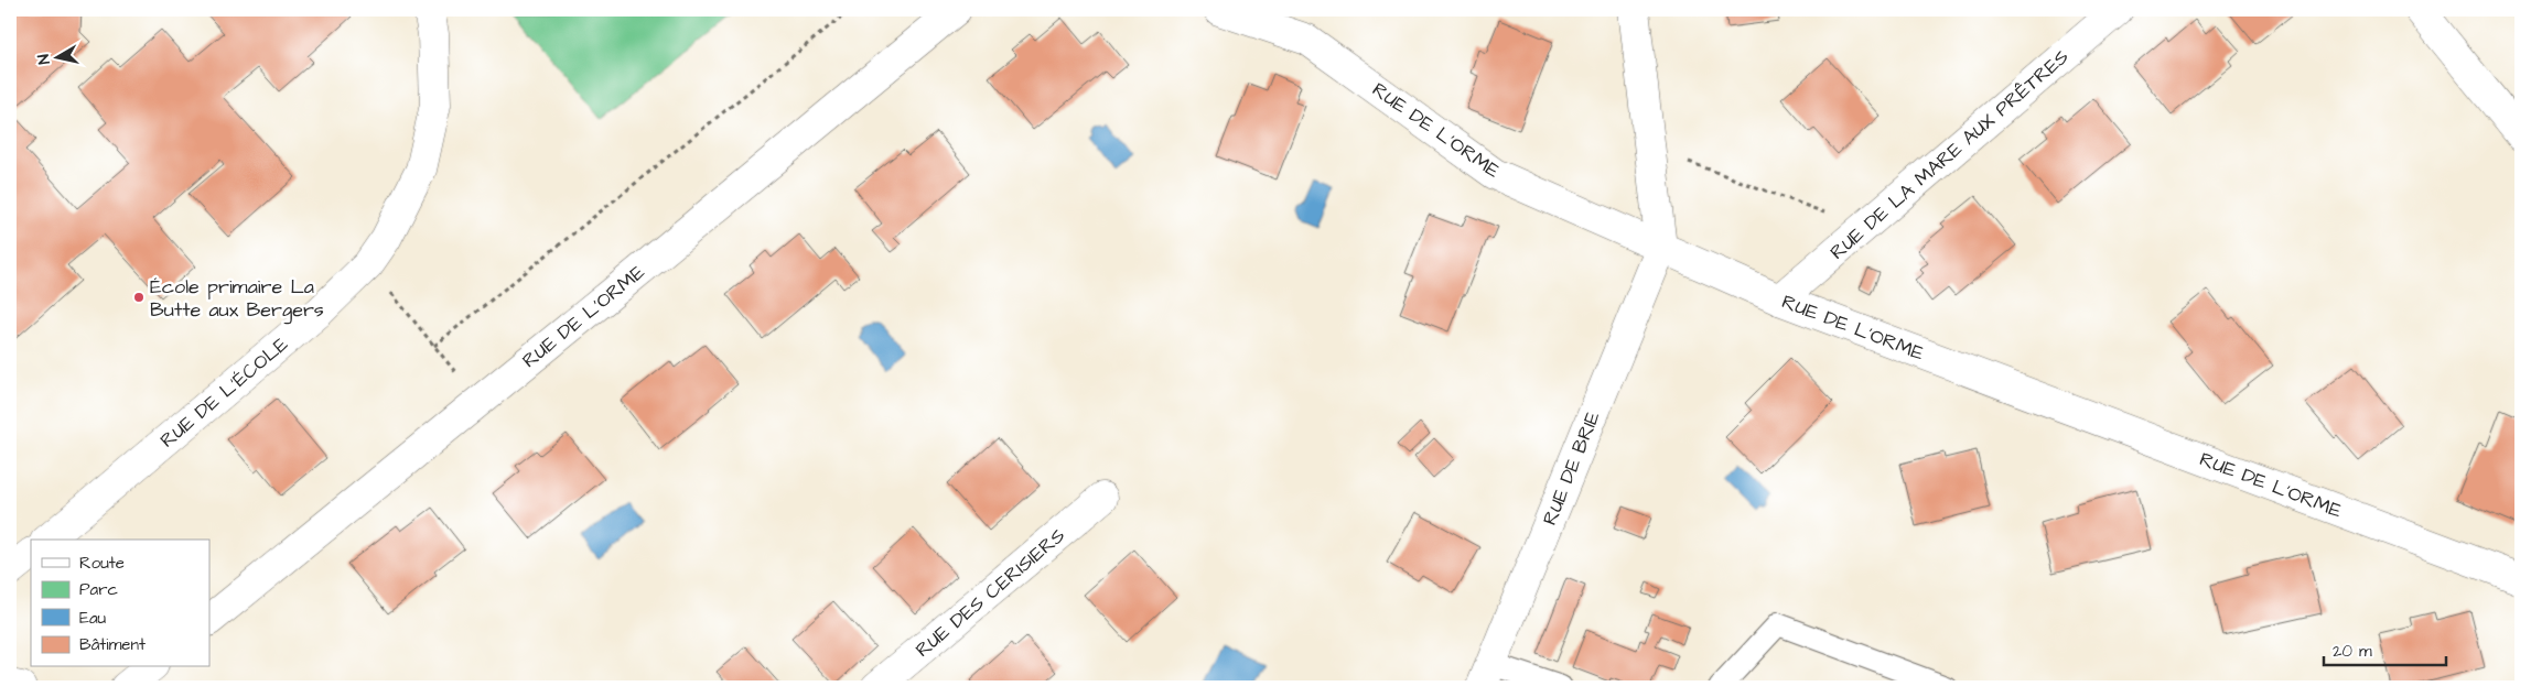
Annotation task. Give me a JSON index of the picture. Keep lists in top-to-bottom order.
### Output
{
  "streets": {
    "street": [
      "RUE DE L'ORME",
      "RUE DE LA MARE AUX PRÊTRES",
      "RUE DE L'ÉCOLE",
      "RUE DE BRIE",
      "RUE DES CERISIERS"
    ]
  },
  "crossings": [
    ["RUE DE L'ORME", "RUE DE LA MARE AUX PRÊTRES"],
    ["RUE DE L'ORME", "RUE DE BRIE"]
  ],
  "places": ["École primaire La Butte aux Bergers"],
  "legend": [
    "Route",
    "Parc",
    "Eau",
    "Bâtiment"
  ],
  "scale_bar": "20 m",
  "north": "left"
}
